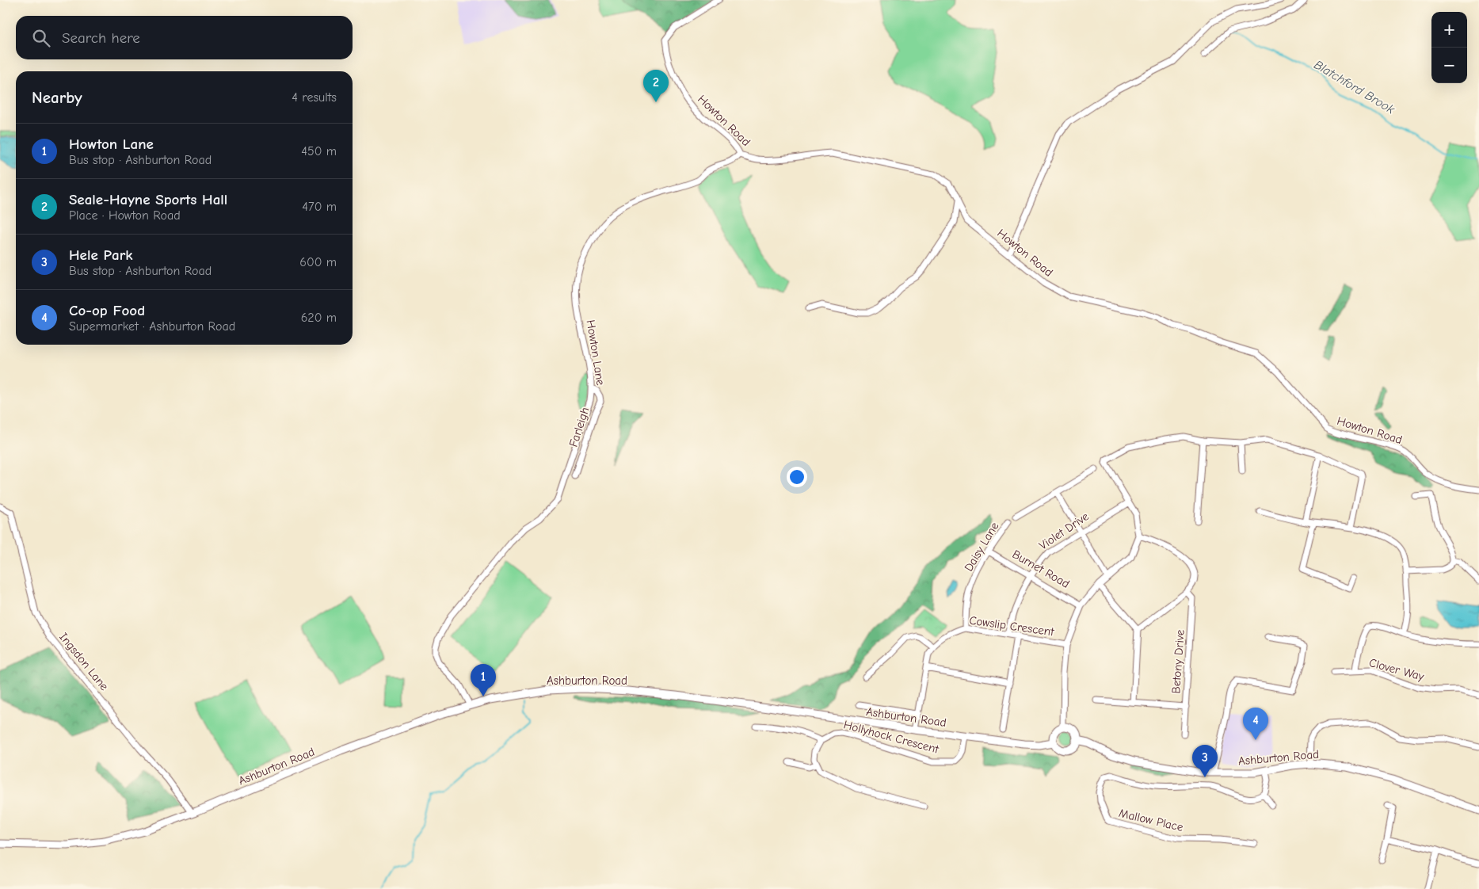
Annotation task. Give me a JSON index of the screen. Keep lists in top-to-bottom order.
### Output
{
  "streets": {
    "main road": ["Ashburton Road"],
    "street": [
      "Howton Road",
      "Howton Lane",
      "Farleigh",
      "Violet Drive",
      "Daisy Lane",
      "Burnet Road",
      "Cowslip Crescent",
      "Ingsdon Lane",
      "Betony Drive",
      "Clover Way",
      "Hollyhock Crescent",
      "Mallow Place"
    ]
  },
  "crossings": [
    ["Howton Road", "Howton Lane"],
    ["Howton Lane", "Farleigh"],
    ["Howton Lane", "Ashburton Road"],
    ["Violet Drive", "Burnet Road"],
    ["Violet Drive", "Cowslip Crescent"],
    ["Daisy Lane", "Burnet Road"],
    ["Daisy Lane", "Cowslip Crescent"],
    ["Ingsdon Lane", "Ashburton Road"],
    ["Ashburton Road", "Hollyhock Crescent"]
  ],
  "water": ["Blatchford Brook"],
  "page": {
    "map_buttons": ["+", "−"],
    "search": "Search here",
    "pins": [
      "2",
      "1",
      "4",
      "3"
    ],
    "heading": ["Nearby", "4 results"],
    "list": [
      {
        "mark": "1",
        "name": "Howton Lane",
        "note": "Bus stop · Ashburton Road",
        "value": "450 m"
      },
      {
        "mark": "2",
        "name": "Seale-Hayne Sports Hall",
        "note": "Place · Howton Road",
        "value": "470 m"
      },
      {
        "mark": "3",
        "name": "Hele Park",
        "note": "Bus stop · Ashburton Road",
        "value": "600 m"
      },
      {
        "mark": "4",
        "name": "Co-op Food",
        "note": "Supermarket · Ashburton Road",
        "value": "620 m"
      }
    ]
  }
}
